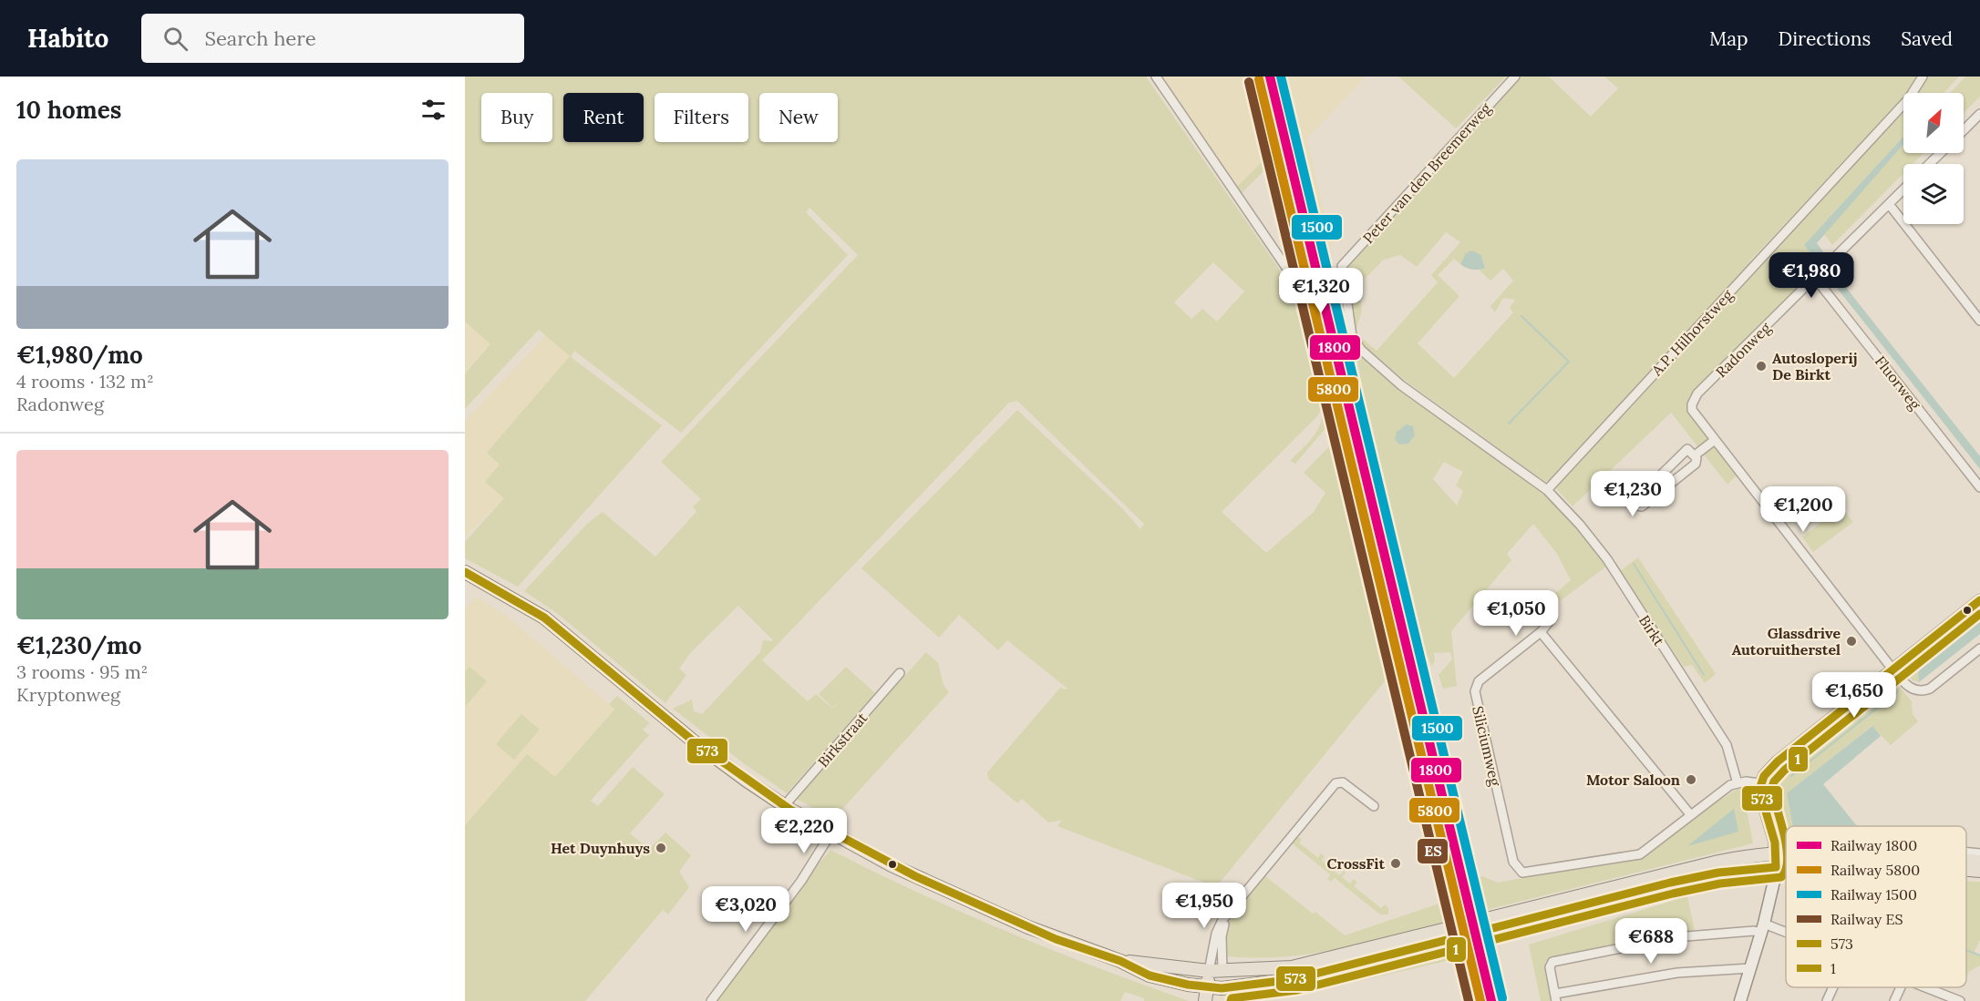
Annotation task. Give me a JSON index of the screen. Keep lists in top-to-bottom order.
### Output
{
  "streets": {
    "street": [
      "Peter van den Breemerweg",
      "A.P. Hilhorstweg",
      "Radonweg",
      "Fluorweg",
      "Birkt",
      "Birkstraat",
      "Siliciumweg"
    ]
  },
  "crossings": [
    ["A.P. Hilhorstweg", "Birkt"],
    ["Radonweg", "Fluorweg"],
    ["Birkt", "Siliciumweg"]
  ],
  "places": [
    "Autosloperij De Birkt",
    "Glassdrive Autoruitherstel",
    "Motor Saloon",
    "Het Duynhuys",
    "CrossFit"
  ],
  "lines": [
    "rail line 1800",
    "rail line 1500",
    "rail line 5800",
    "rail line ES",
    "transit line 573",
    "transit line 1"
  ],
  "legend": [
    "Railway 1800",
    "Railway 5800",
    "Railway 1500",
    "Railway ES",
    "573",
    "1"
  ],
  "north": "top right",
  "page": {
    "header": "Habito",
    "search": "Search here",
    "nav": ["Map", "Directions", "Saved"],
    "heading": "10 homes",
    "chip": [
      "Buy",
      "Rent",
      "Filters",
      "New"
    ],
    "list": [
      {
        "name": "€1,980/mo",
        "note": "4 rooms · 132 m² · Radonweg"
      },
      {
        "name": "€1,230/mo",
        "note": "3 rooms · 95 m² · Kryptonweg"
      }
    ],
    "price": [
      "€1,980",
      "€1,320",
      "€1,230",
      "€1,200",
      "€1,050",
      "€1,650",
      "€2,220",
      "€1,950",
      "€3,020",
      "€688"
    ]
  }
}
